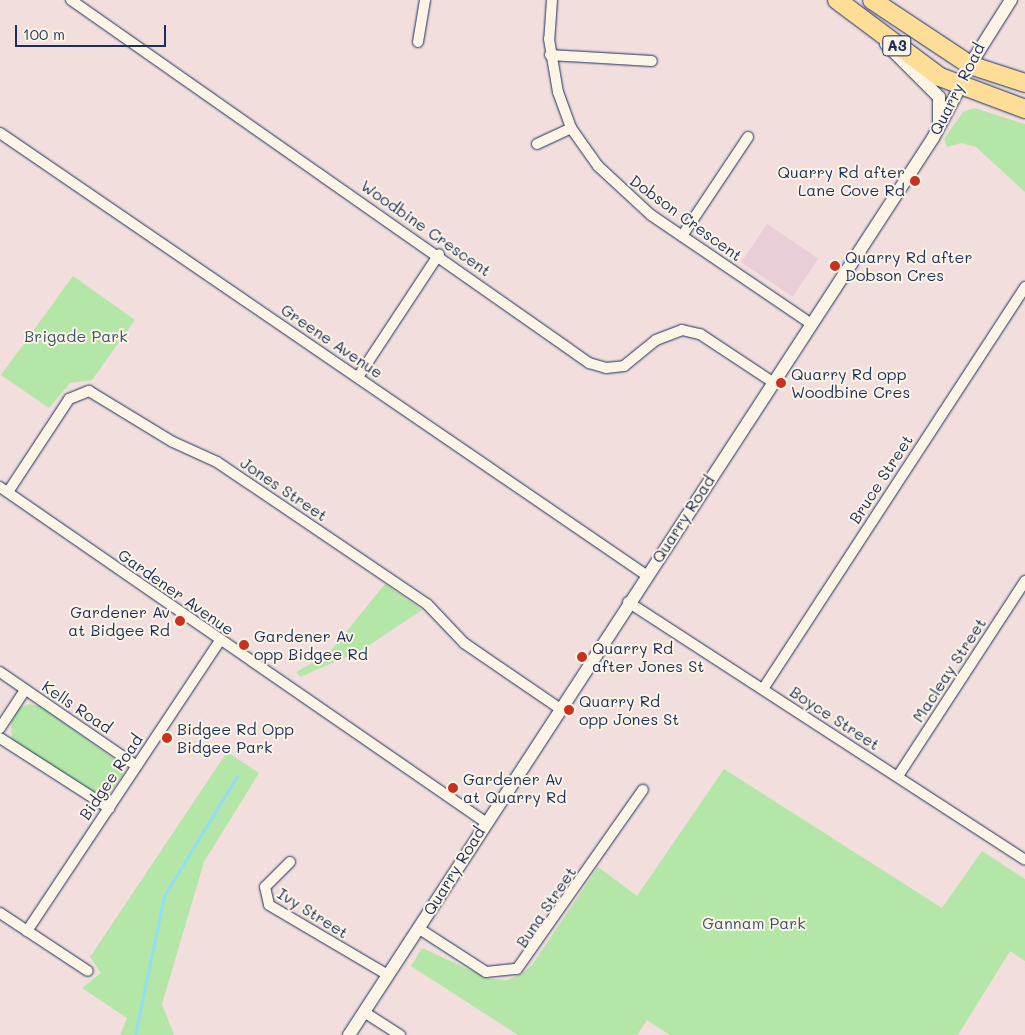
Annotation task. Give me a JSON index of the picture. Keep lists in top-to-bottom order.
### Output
{
  "streets": {
    "highway": ["A3", "Quarry Road"],
    "street": [
      "Dobson Crescent",
      "Woodbine Crescent",
      "Greene Avenue",
      "Bruce Street",
      "Jones Street",
      "Gardener Avenue",
      "Macleay Street",
      "Kells Road",
      "Boyce Street",
      "Bidgee Road",
      "Buna Street",
      "Ivy Street"
    ]
  },
  "crossings": [
    ["A3", "Quarry Road"],
    ["Quarry Road", "Dobson Crescent"],
    ["Quarry Road", "Woodbine Crescent"],
    ["Quarry Road", "Greene Avenue"],
    ["Quarry Road", "Jones Street"],
    ["Quarry Road", "Gardener Avenue"],
    ["Quarry Road", "Boyce Street"],
    ["Quarry Road", "Buna Street"],
    ["Quarry Road", "Ivy Street"],
    ["Bruce Street", "Boyce Street"],
    ["Jones Street", "Gardener Avenue"],
    ["Gardener Avenue", "Bidgee Road"],
    ["Macleay Street", "Boyce Street"],
    ["Kells Road", "Bidgee Road"]
  ],
  "parks": ["Brigade Park", "Gannam Park"],
  "places": [
    "Quarry Rd after Lane Cove Rd",
    "Quarry Rd after Dobson Cres",
    "Quarry Rd opp Woodbine Cres",
    "Gardener Av at Bidgee Rd",
    "Gardener Av opp Bidgee Rd",
    "Quarry Rd after Jones St",
    "Quarry Rd opp Jones St",
    "Bidgee Rd Opp Bidgee Park",
    "Gardener Av at Quarry Rd"
  ],
  "scale_bar": "100 m"
}
